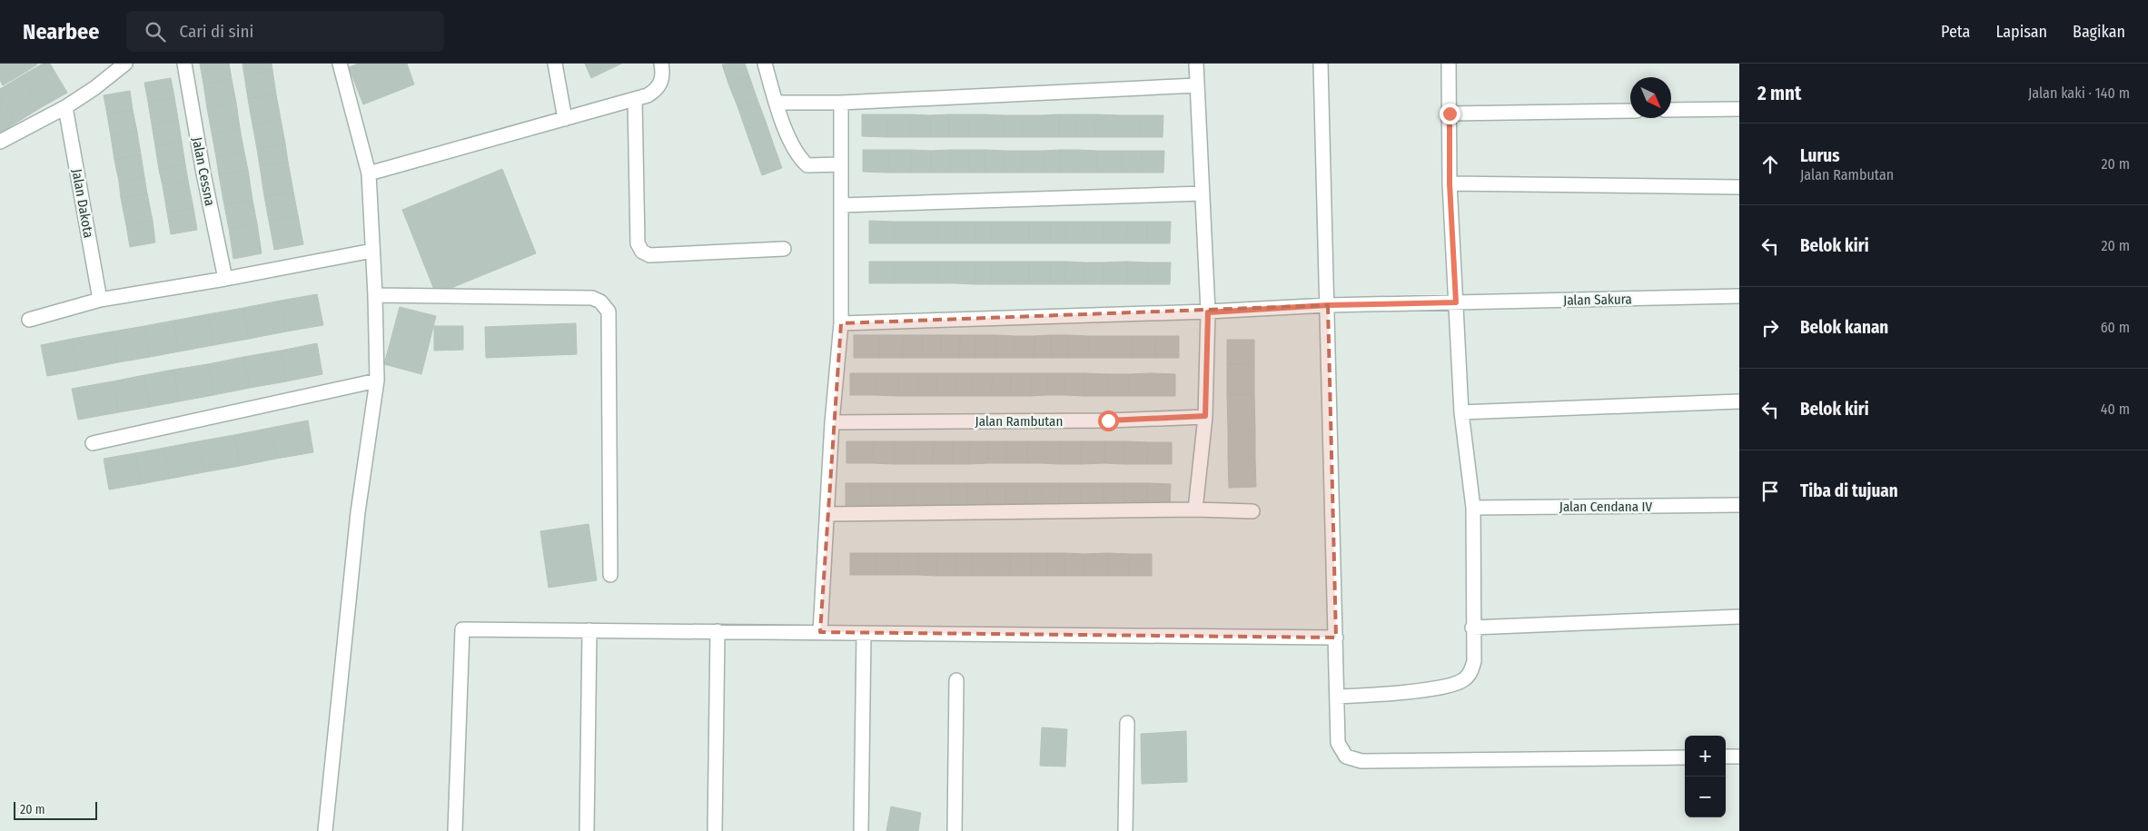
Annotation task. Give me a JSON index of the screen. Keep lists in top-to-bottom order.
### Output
{
  "streets": {
    "street": [
      "Jalan Cessna",
      "Jalan Dakota",
      "Jalan Sakura",
      "Jalan Rambutan",
      "Jalan Cendana IV"
    ]
  },
  "scale_bar": "20 m",
  "north": "bottom right",
  "page": {
    "header": "Nearbee",
    "search": "Cari di sini",
    "nav": ["Peta", "Lapisan", "Bagikan"],
    "heading": ["2 mnt", "Jalan kaki · 140 m"],
    "list": [
      ["Lurus", "Jalan Rambutan", "20 m"],
      ["Belok kiri", "20 m"],
      ["Belok kanan", "60 m"],
      ["Belok kiri", "40 m"],
      "Tiba di tujuan"
    ],
    "map_buttons": ["+", "−"],
    "scale": "20 m"
  }
}
